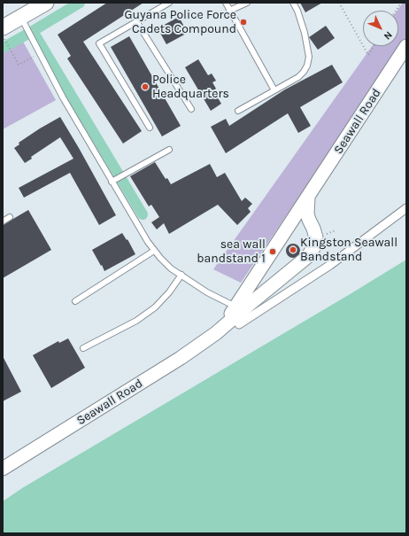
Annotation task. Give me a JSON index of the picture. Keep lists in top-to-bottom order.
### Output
{
  "streets": {
    "street": ["Seawall Road"]
  },
  "places": [
    "Guyana Police Force Cadets Compound",
    "Police Headquarters",
    "Kingston Seawall Bandstand",
    "sea wall bandstand 1"
  ],
  "north": "bottom right"
}
